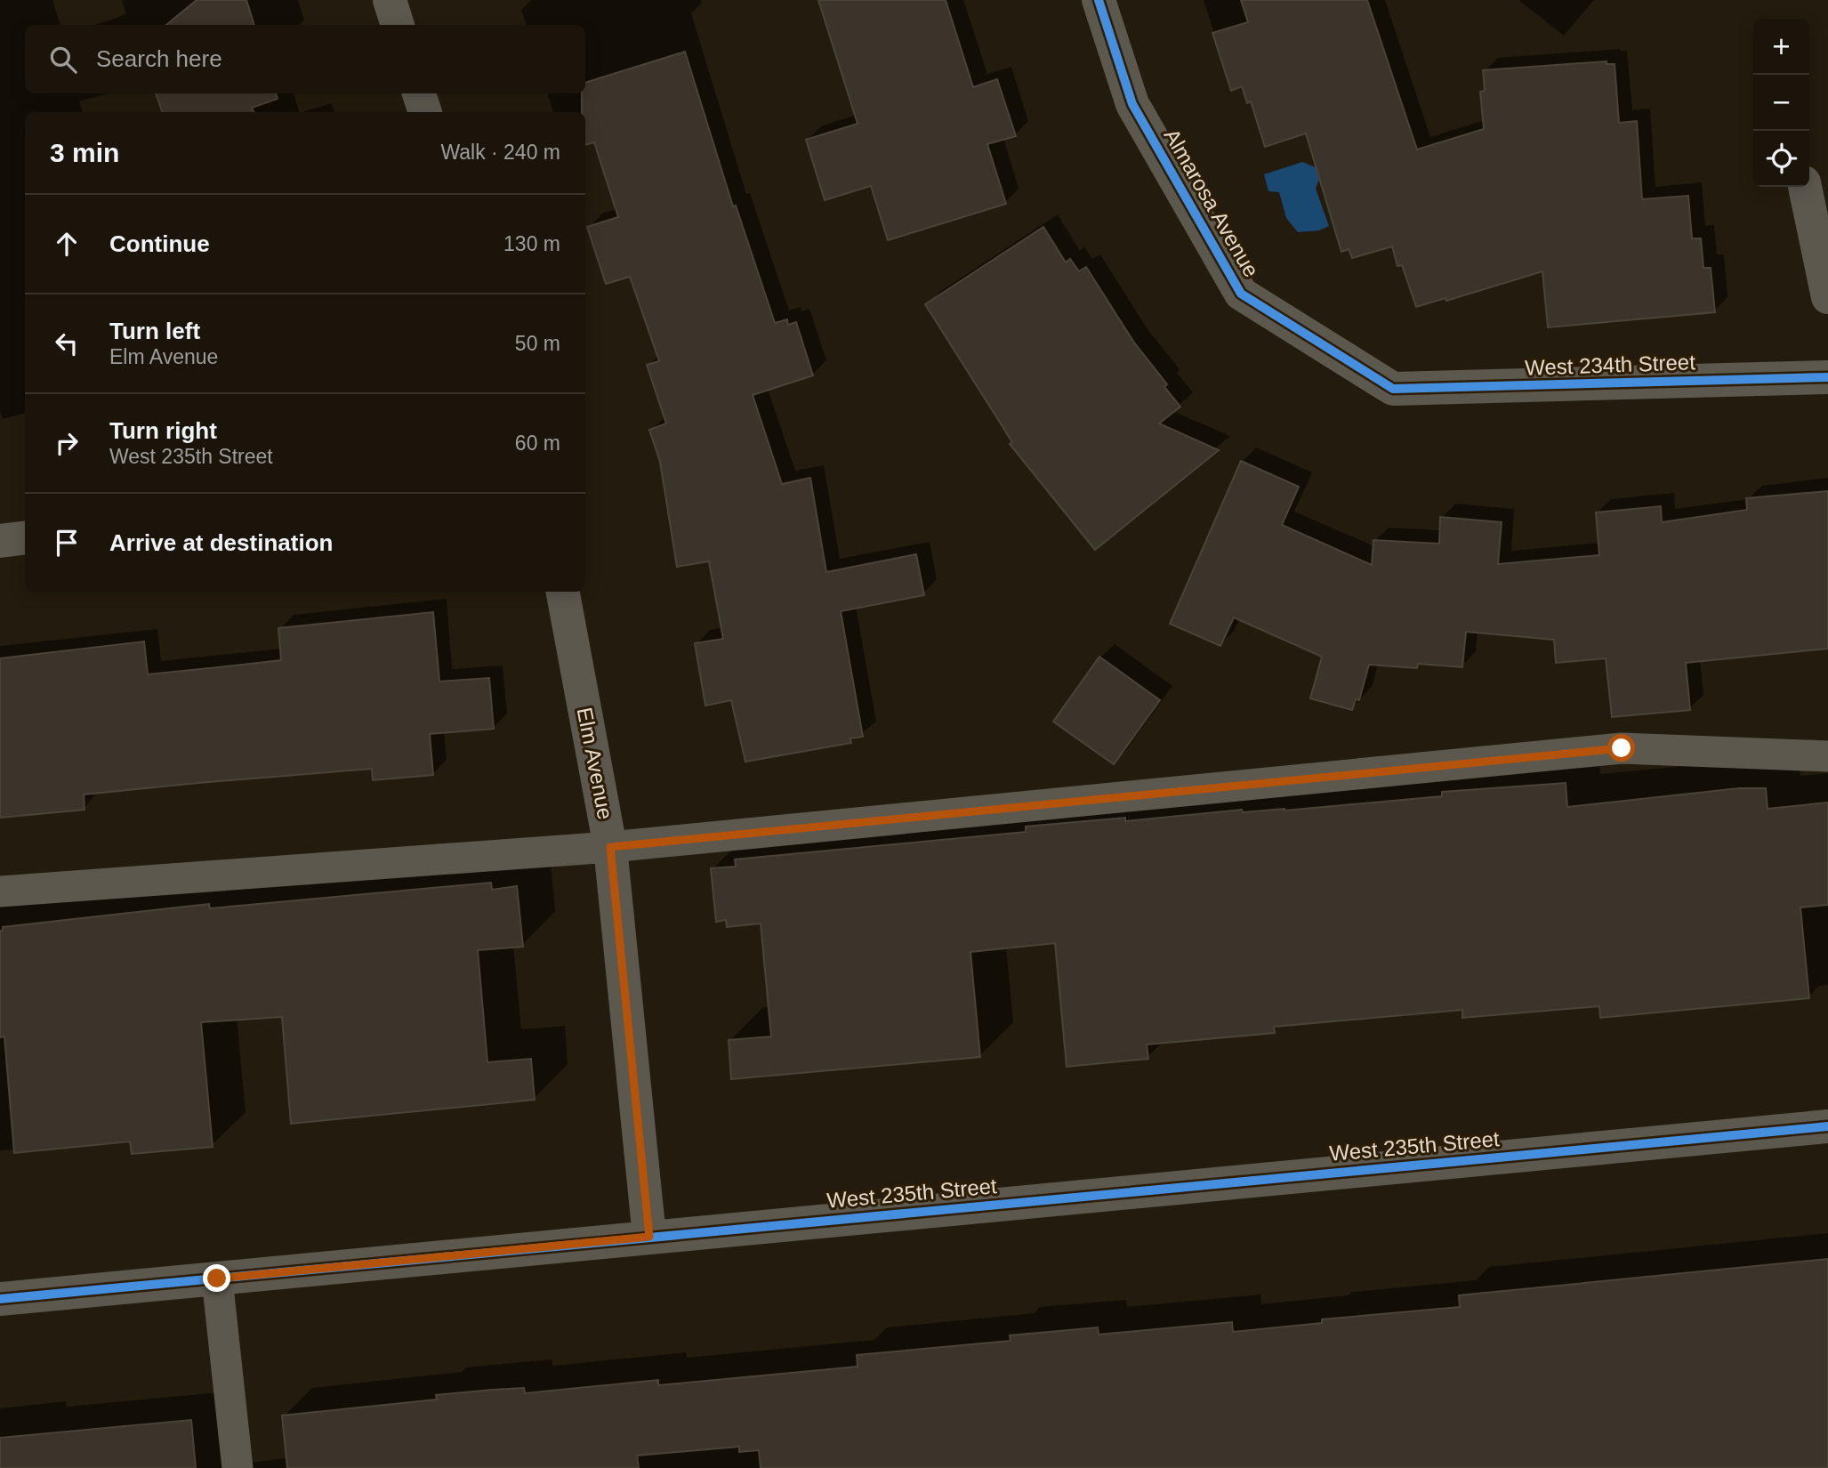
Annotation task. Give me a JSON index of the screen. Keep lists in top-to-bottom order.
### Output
{
  "streets": {
    "street": [
      "Almarosa Avenue",
      "West 234th Street",
      "Elm Avenue",
      "West 235th Street"
    ]
  },
  "crossings": [
    ["Almarosa Avenue", "West 234th Street"],
    ["Elm Avenue", "West 235th Street"]
  ],
  "page": {
    "map_buttons": ["+", "−"],
    "search": "Search here",
    "heading": ["3 min", "Walk · 240 m"],
    "list": [
      ["Continue", "130 m"],
      ["Turn left", "Elm Avenue", "50 m"],
      ["Turn right", "West 235th Street", "60 m"],
      "Arrive at destination"
    ]
  }
}
